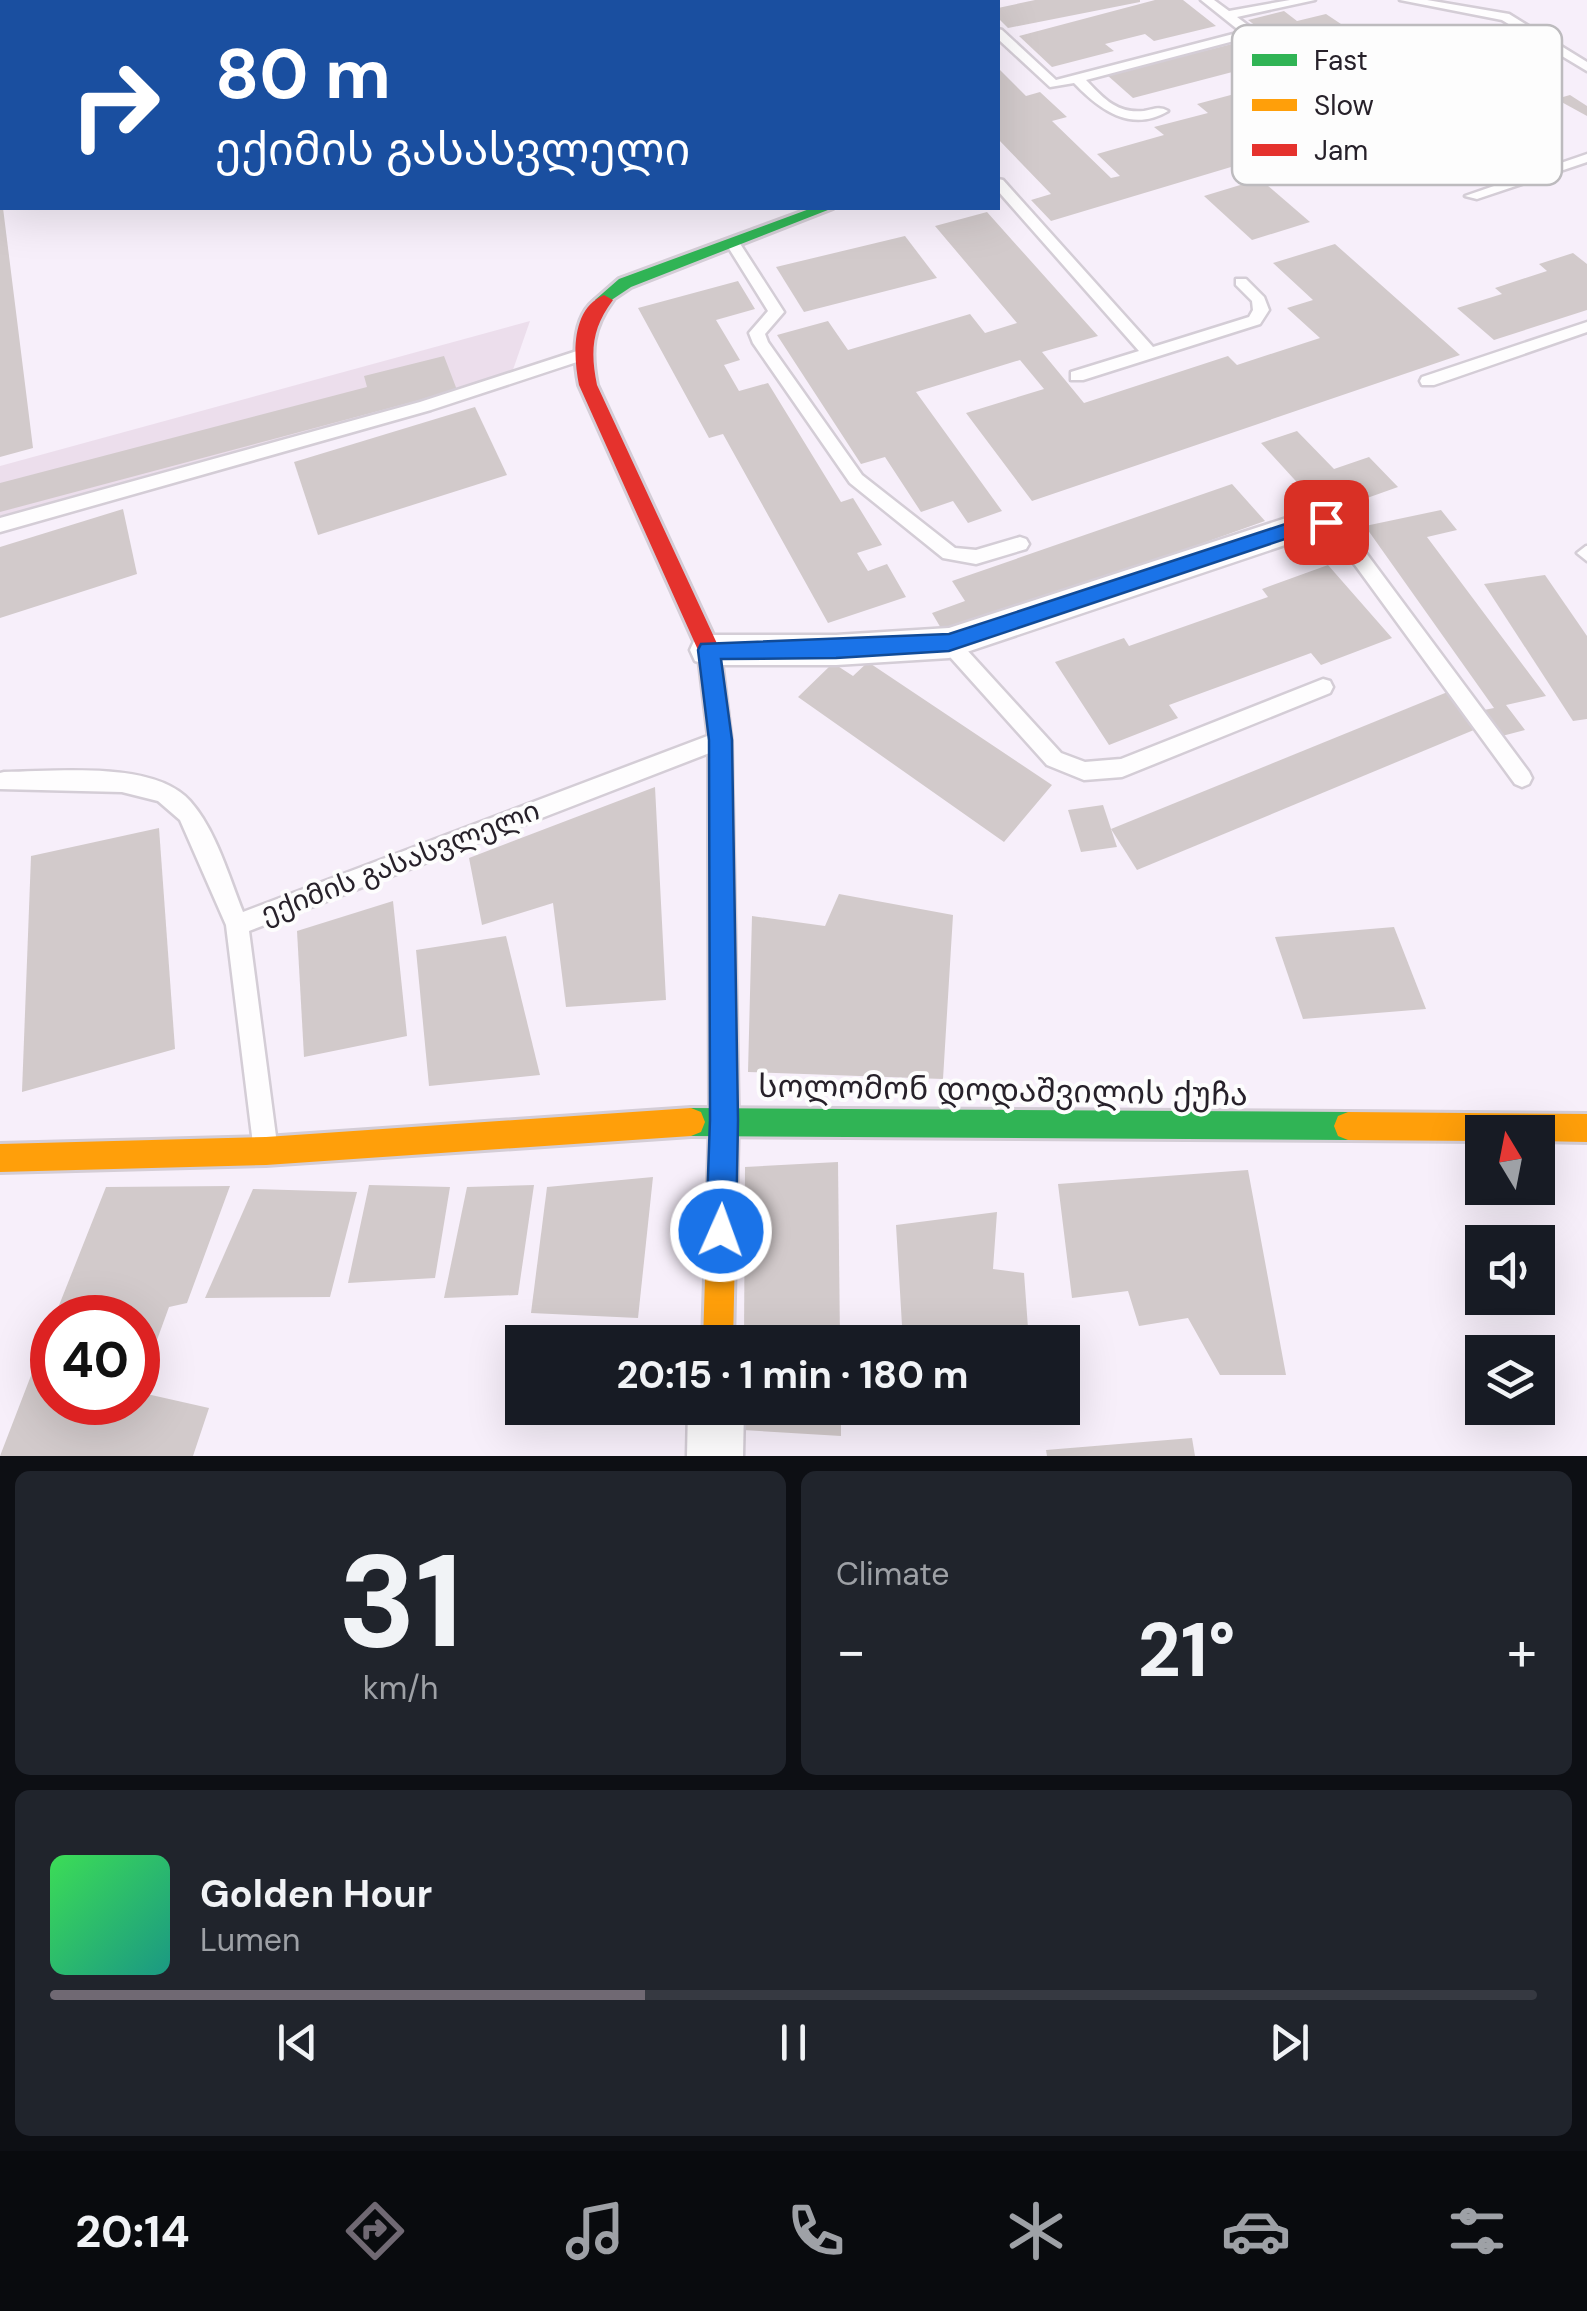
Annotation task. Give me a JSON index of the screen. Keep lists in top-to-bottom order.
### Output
{
  "streets": {
    "street": ["სოლომონ დოდაშვილის ქუჩა"],
    "lane": ["ექიმის გასასვლელი"]
  },
  "crossings": [
    ["ექიმის გასასვლელი", "სოლომონ დოდაშვილის ქუჩა"]
  ],
  "legend": ["Fast", "Slow", "Jam"],
  "north": "top",
  "page": {
    "turn": ["80 m", "ექიმის გასასვლელი"],
    "limit": "40",
    "trip": "20:15 · 1 min · 180 m",
    "tile": [
      ["31", "km/h"],
      "Climate"
    ],
    "heat": ["−", "21°", "+"],
    "song": ["Golden Hour", "Lumen"],
    "tabs": "20:14"
  }
}
